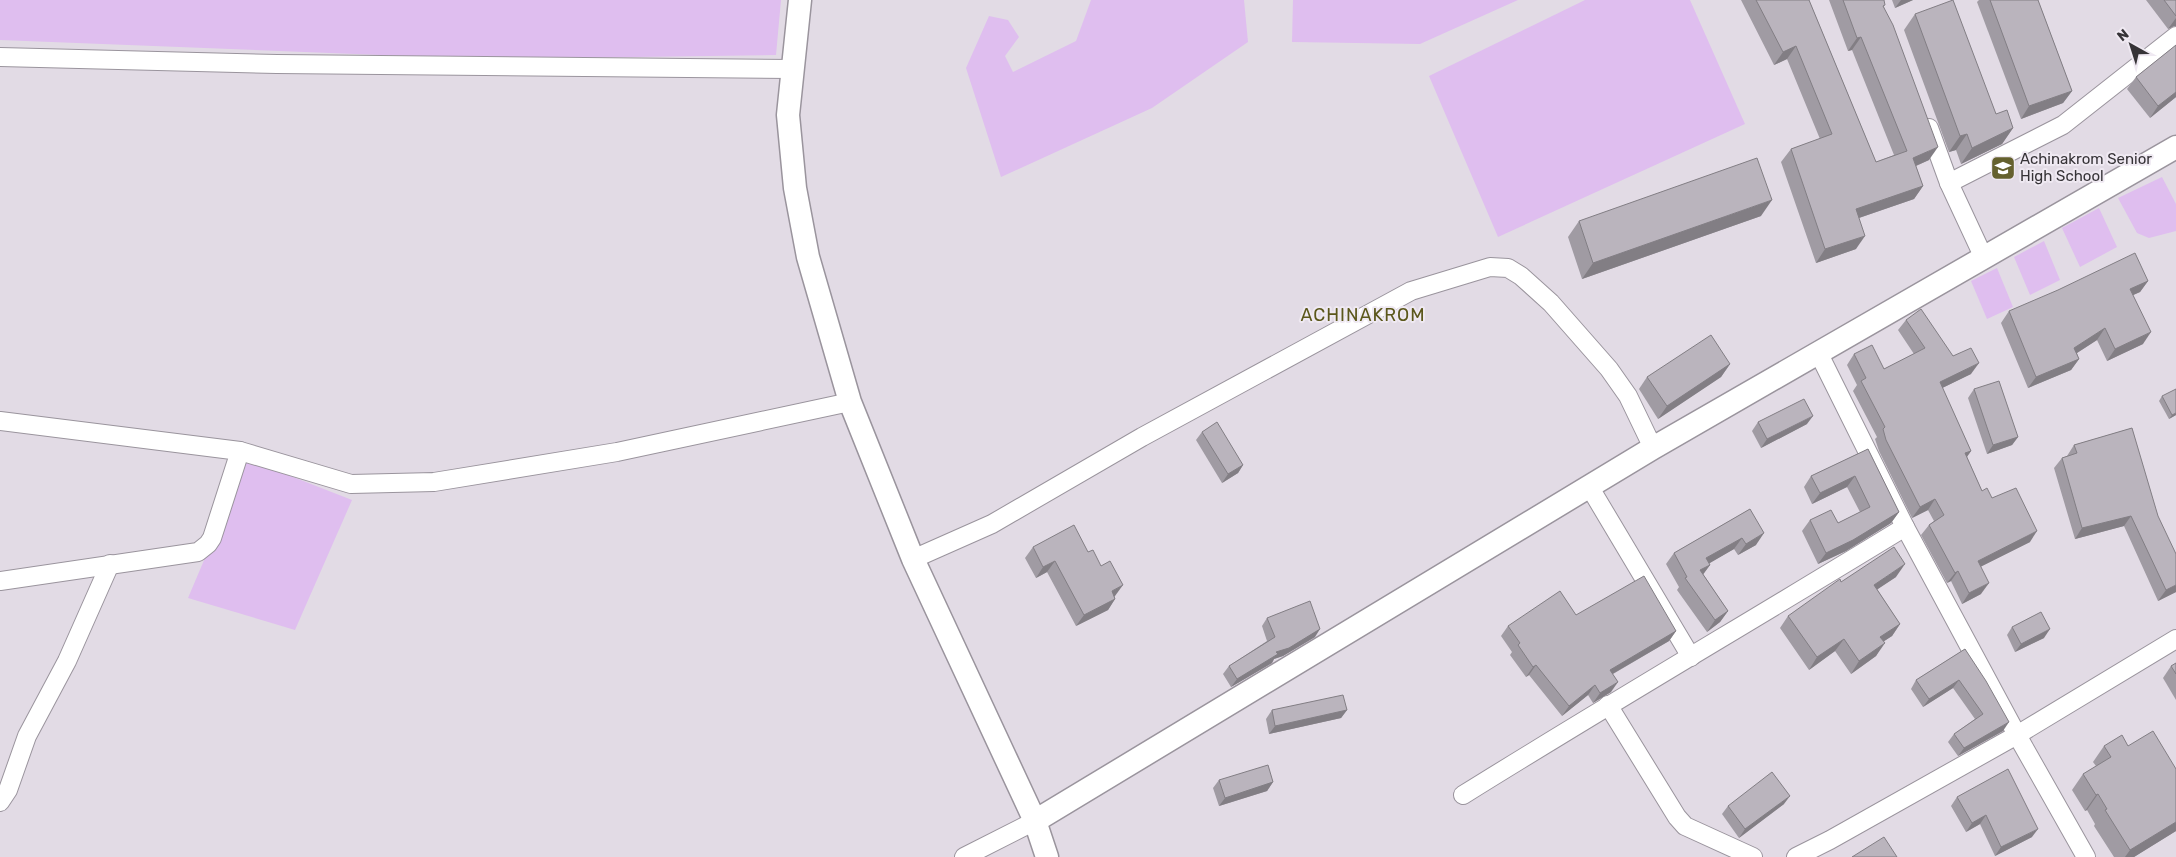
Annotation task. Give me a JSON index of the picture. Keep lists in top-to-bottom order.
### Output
{
  "districts": ["ACHINAKROM"],
  "places": {
    "school or university": ["Achinakrom Senior High School"]
  },
  "north": "top left"
}
